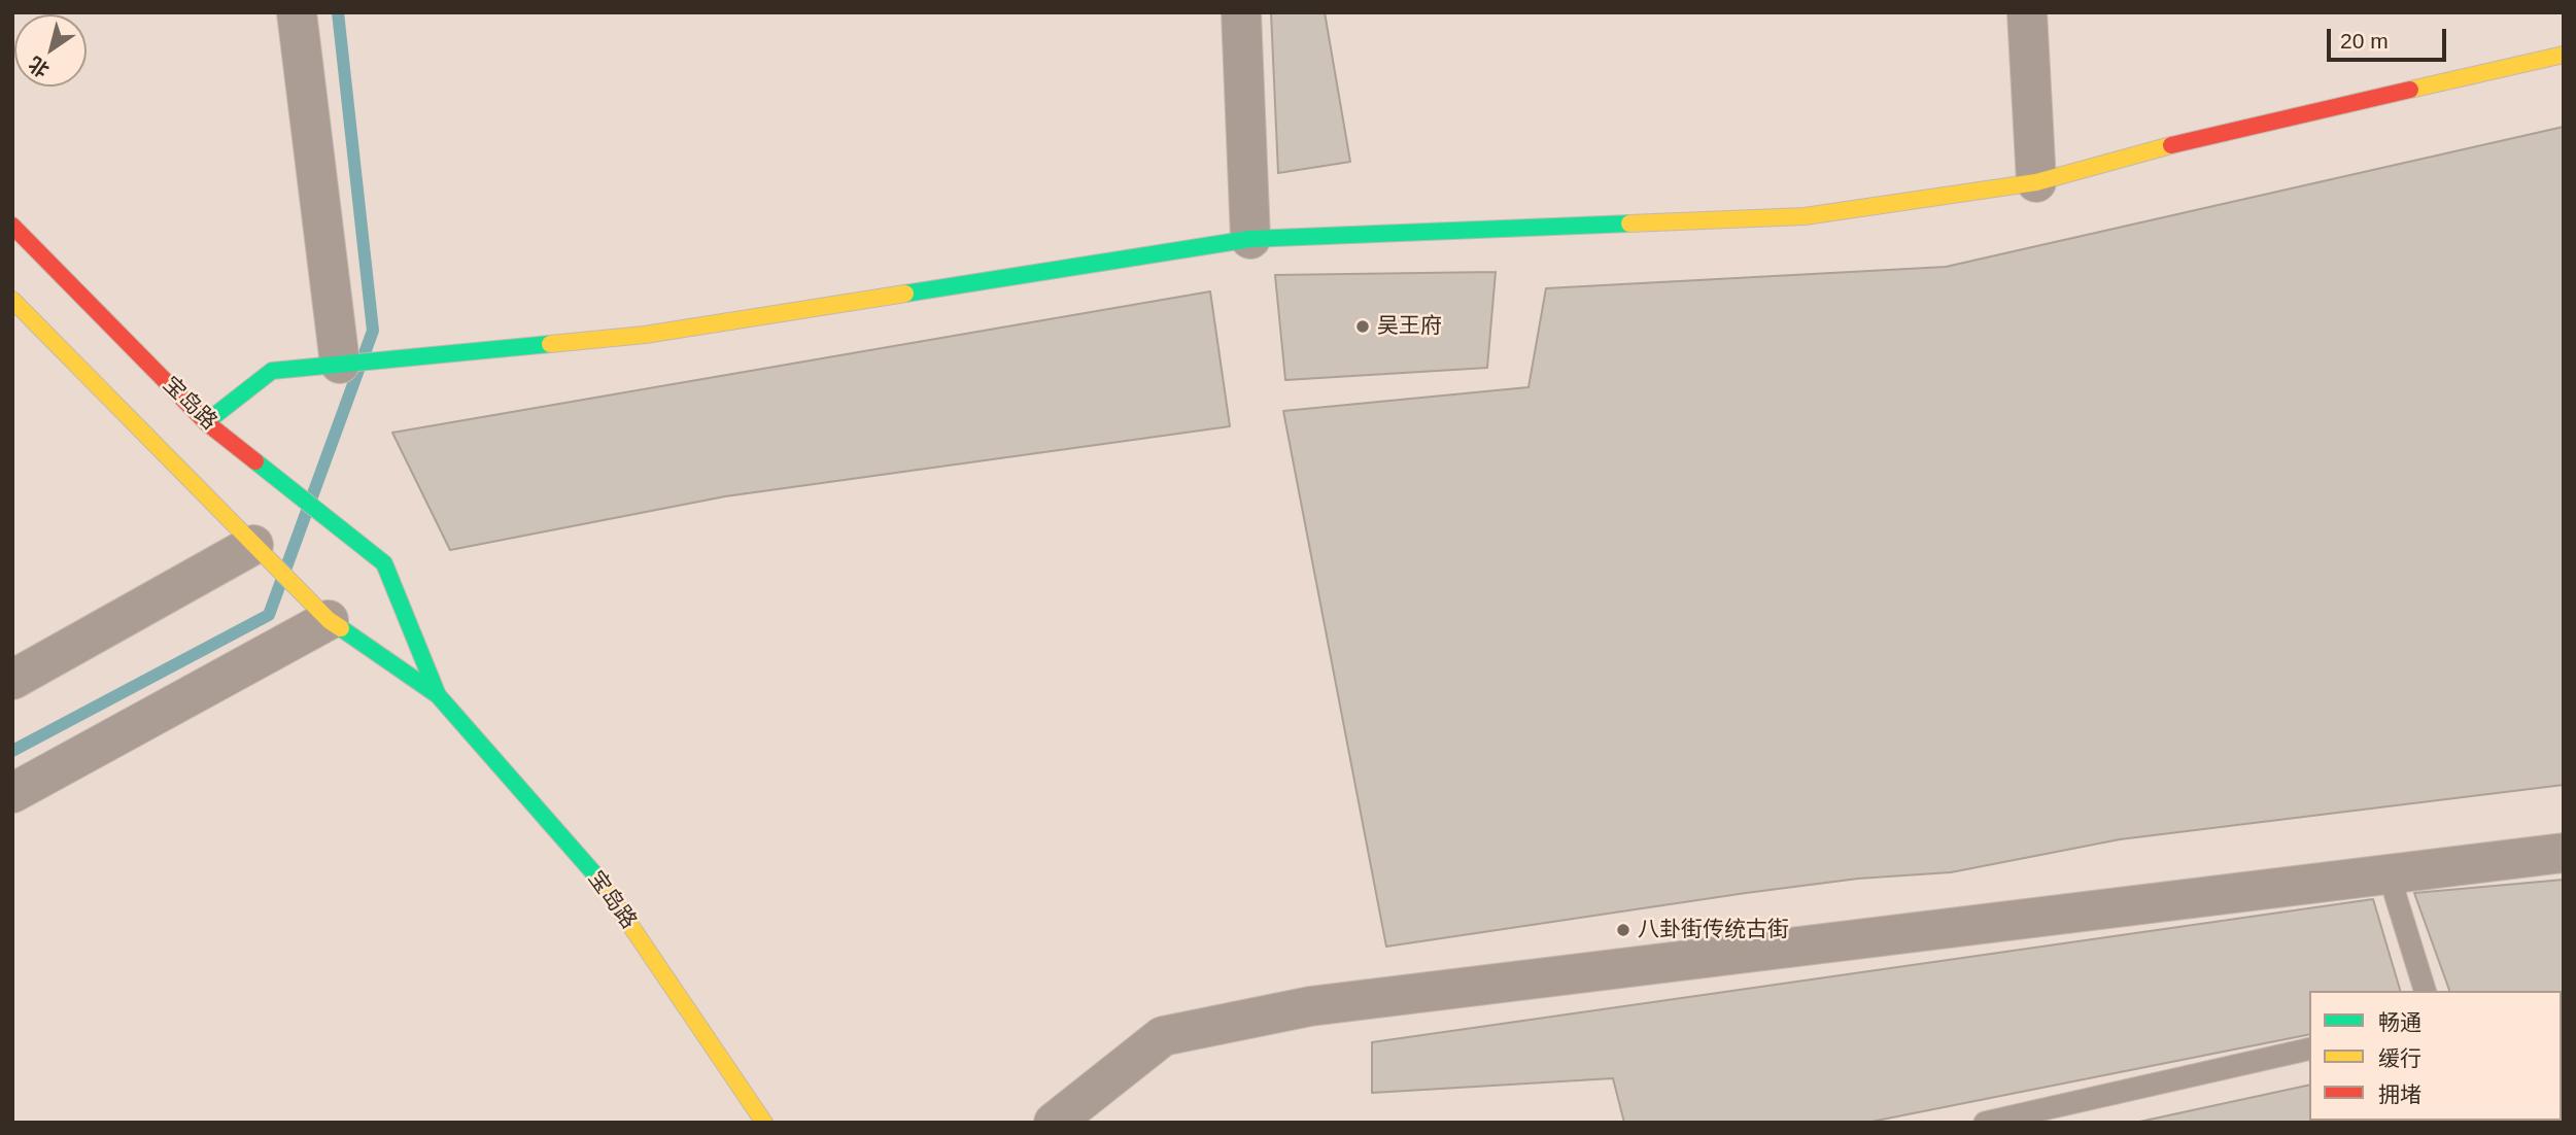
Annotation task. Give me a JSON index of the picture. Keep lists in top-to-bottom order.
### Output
{
  "streets": {
    "street": ["宝岛路"]
  },
  "places": ["吴王府", "八卦街传统古街"],
  "legend": ["畅通", "缓行", "拥堵"],
  "scale_bar": "20 m",
  "north": "bottom left"
}
